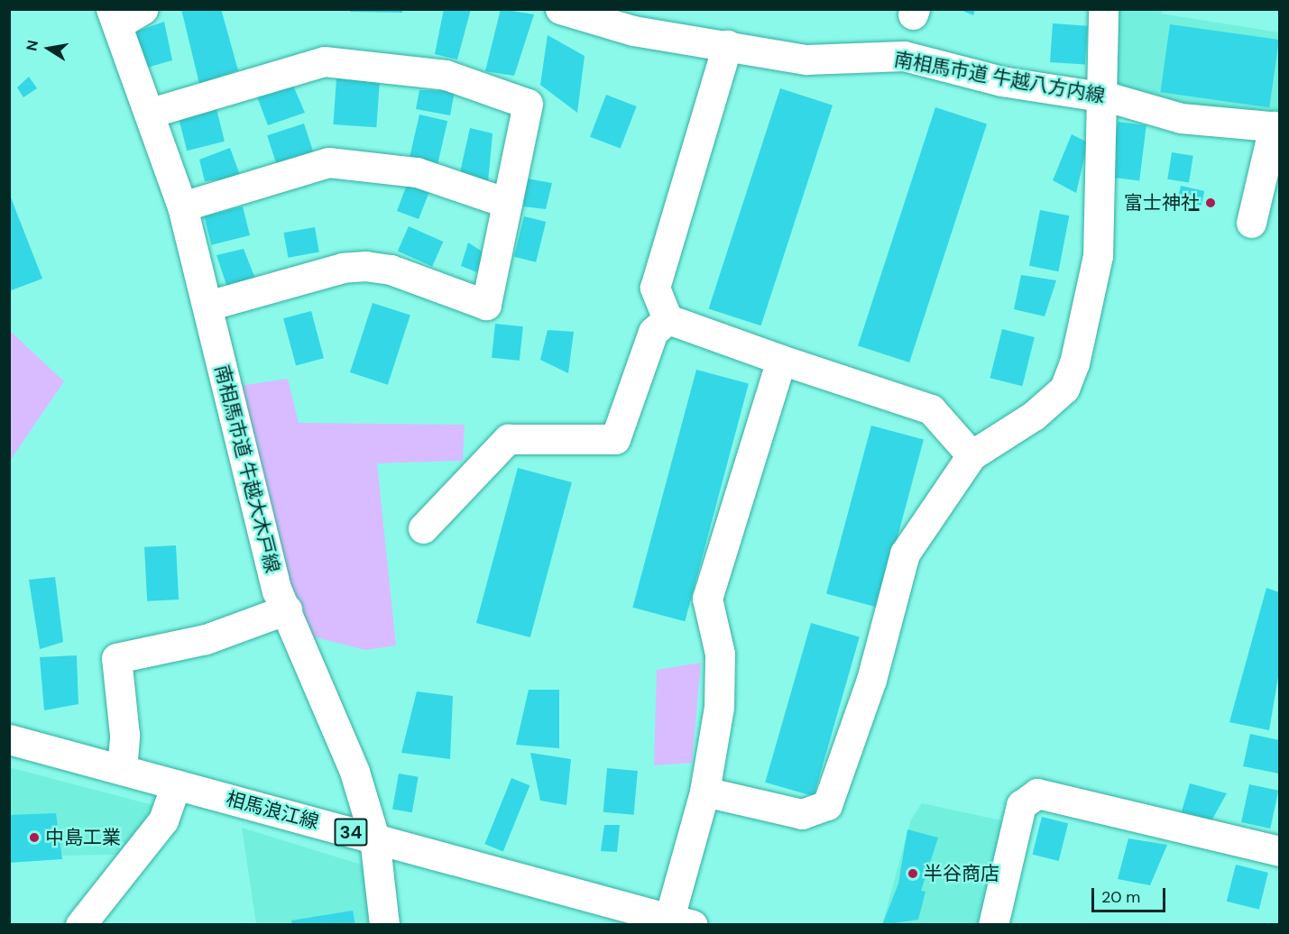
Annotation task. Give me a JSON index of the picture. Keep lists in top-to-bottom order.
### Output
{
  "streets": {
    "street": [
      "南相馬市道 牛越八方内線",
      "南相馬市道 牛越大木戸線",
      "相馬浪江線",
      "34"
    ]
  },
  "crossings": [
    ["南相馬市道 牛越大木戸線", "相馬浪江線"]
  ],
  "places": ["富士神社", "中島工業", "半谷商店"],
  "scale_bar": "20 m",
  "north": "left"
}
